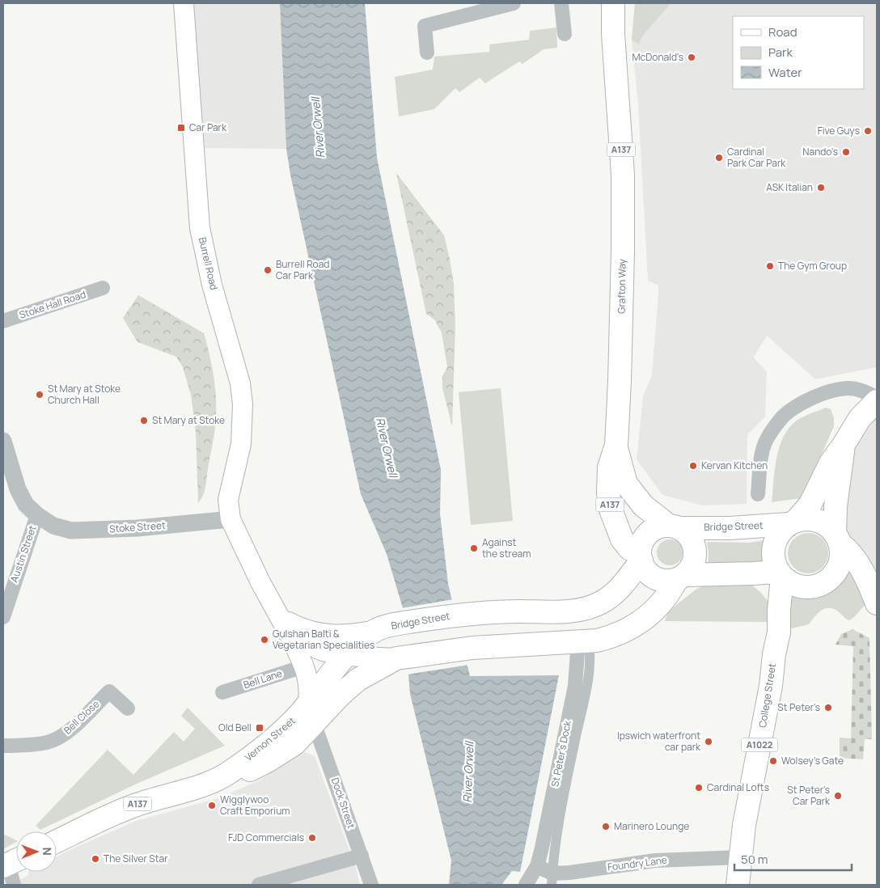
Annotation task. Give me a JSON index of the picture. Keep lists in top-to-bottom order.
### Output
{
  "streets": {
    "main road": [
      "A137",
      "Burrell Road",
      "Grafton Way",
      "Bridge Street",
      "College Street",
      "Vernon Street",
      "A1022"
    ],
    "street": [
      "Stoke Hall Road",
      "Stoke Street",
      "Austin Street",
      "Bell Lane",
      "Bell Close",
      "St Peter's Dock",
      "Dock Street",
      "Foundry Lane"
    ]
  },
  "crossings": [
    ["A137", "Grafton Way"],
    ["A137", "Bridge Street"],
    ["A137", "Vernon Street"],
    ["A137", "St Peter's Dock"],
    ["A137", "Dock Street"],
    ["Burrell Road", "Stoke Street"],
    ["Grafton Way", "Bridge Street"],
    ["Bridge Street", "College Street"],
    ["Bridge Street", "Vernon Street"],
    ["Bridge Street", "Dock Street"],
    ["Stoke Street", "Austin Street"],
    ["College Street", "Foundry Lane"],
    ["Vernon Street", "Dock Street"],
    ["St Peter's Dock", "Foundry Lane"]
  ],
  "water": ["River Orwell"],
  "places": {
    "other": [
      "McDonald's",
      "Five Guys",
      "Nando's",
      "Cardinal Park Car Park",
      "ASK Italian",
      "The Gym Group",
      "Burrell Road Car Park",
      "St Mary at Stoke Church Hall",
      "St Mary at Stoke",
      "Kervan Kitchen",
      "Against the stream",
      "Gulshan Balti & Vegetarian Specialities",
      "St Peter's",
      "Ipswich waterfront car park",
      "Wolsey's Gate",
      "Cardinal Lofts",
      "St Peter's Car Park",
      "Wigglywoo Craft Emporium",
      "Marinero Lounge",
      "FJD Commercials",
      "The Silver Star"
    ],
    "transit": ["Car Park", "Old Bell"]
  },
  "legend": ["Road", "Park", "Water"],
  "scale_bar": "50 m",
  "north": "right"
}
